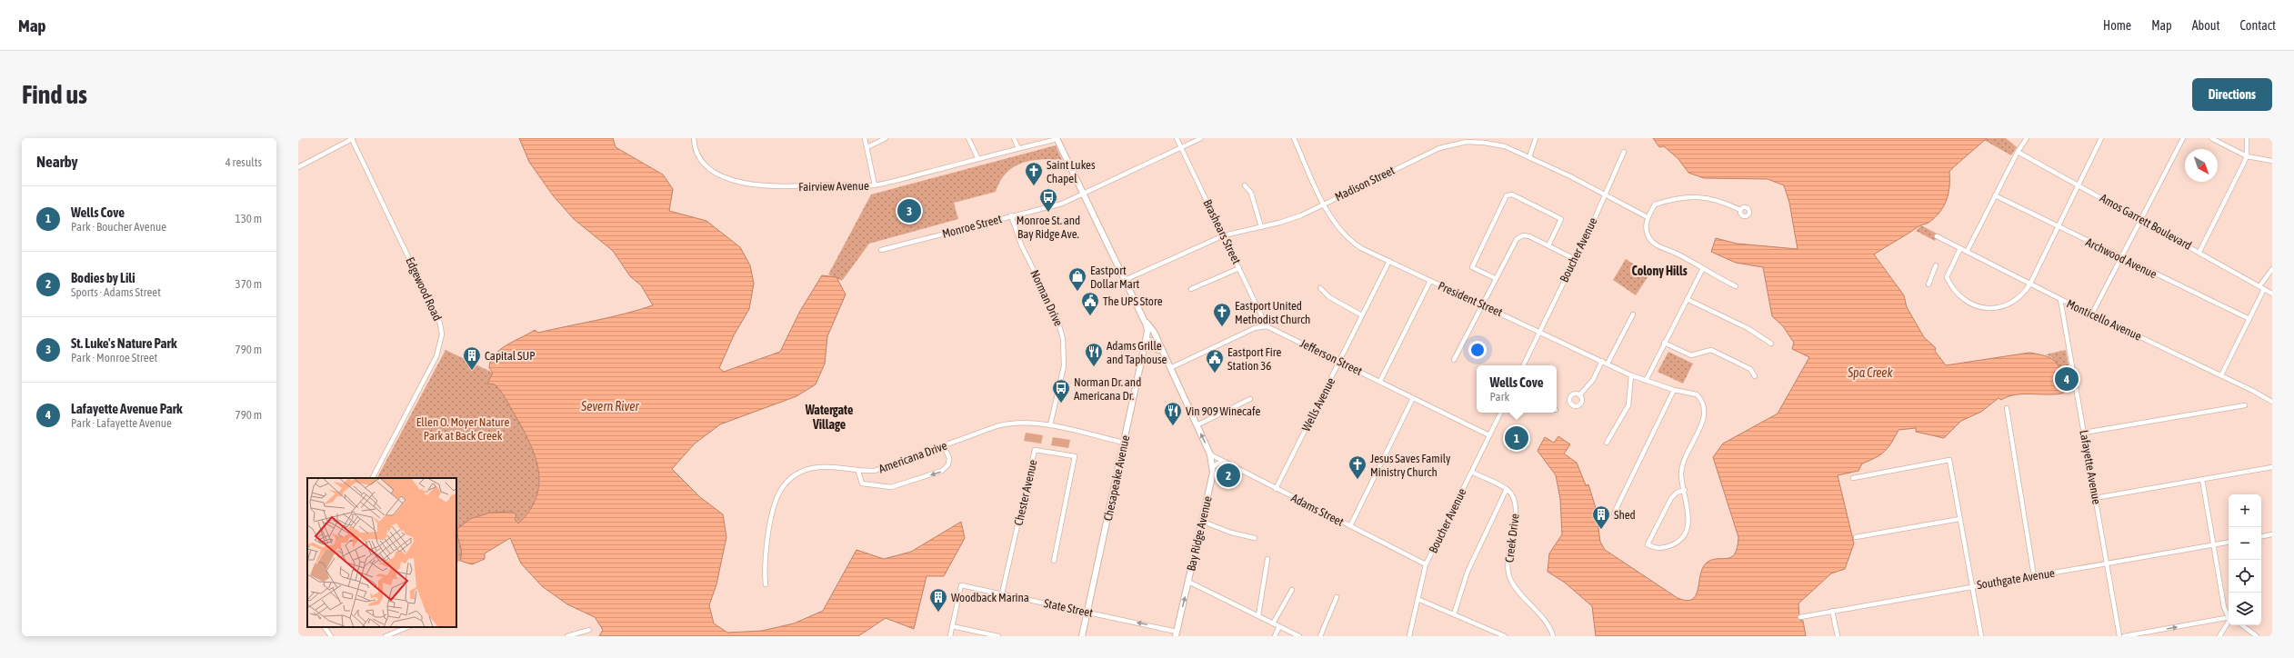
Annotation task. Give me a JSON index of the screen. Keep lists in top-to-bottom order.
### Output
{
  "streets": {
    "main road": ["Chesapeake Avenue", "Bay Ridge Avenue"],
    "street": [
      "Madison Street",
      "Fairview Avenue",
      "Amos Garrett Boulevard",
      "Monroe Street",
      "Brashears Street",
      "Boucher Avenue",
      "Archwood Avenue",
      "Edgewood Road",
      "Norman Drive",
      "President Street",
      "Monticello Avenue",
      "Jefferson Street",
      "Wells Avenue",
      "Americana Drive",
      "Lafayette Avenue",
      "Chester Avenue",
      "Adams Street",
      "Creek Drive",
      "Southgate Avenue",
      "State Street"
    ]
  },
  "crossings": [
    ["Madison Street", "Brashears Street"],
    ["Madison Street", "Boucher Avenue"],
    ["Madison Street", "President Street"],
    ["Madison Street", "Bay Ridge Avenue"],
    ["Fairview Avenue", "Bay Ridge Avenue"],
    ["Monroe Street", "Brashears Street"],
    ["Monroe Street", "Norman Drive"],
    ["Monroe Street", "Bay Ridge Avenue"],
    ["Brashears Street", "Jefferson Street"],
    ["Boucher Avenue", "President Street"],
    ["Boucher Avenue", "Jefferson Street"],
    ["Boucher Avenue", "Adams Street"],
    ["Norman Drive", "Americana Drive"],
    ["President Street", "Wells Avenue"],
    ["Monticello Avenue", "Lafayette Avenue"],
    ["Jefferson Street", "Wells Avenue"],
    ["Wells Avenue", "Adams Street"],
    ["Americana Drive", "Chesapeake Avenue"],
    ["Lafayette Avenue", "Southgate Avenue"],
    ["Chesapeake Avenue", "Bay Ridge Avenue"],
    ["Chesapeake Avenue", "State Street"],
    ["Chester Avenue", "State Street"],
    ["Adams Street", "Bay Ridge Avenue"],
    ["Bay Ridge Avenue", "State Street"]
  ],
  "one_way": ["State Street"],
  "districts": ["Colony Hills", "Watergate Village"],
  "water": ["Spa Creek", "Severn River"],
  "parks": ["Ellen O. Moyer Nature Park at Back Creek"],
  "places": {
    "church": ["Saint Lukes Chapel", "Eastport United Methodist Church", "Jesus Saves Family Ministry Church"],
    "bus stop": ["Monroe St. and Bay Ridge Ave.", "Norman Dr. and Americana Dr."],
    "shop": ["Eastport Dollar Mart"],
    "public building": ["The UPS Store", "Eastport Fire Station 36"],
    "restaurant": ["Adams Grille and Taphouse", "Vin 909 Winecafe"],
    "building": ["Capital SUP", "Shed", "Woodback Marina"]
  },
  "north": "bottom right",
  "page": {
    "header": "Map",
    "nav": [
      "Home",
      "Map",
      "About",
      "Contact"
    ],
    "buttons": "Directions",
    "title": "Find us",
    "heading": ["Nearby", "4 results"],
    "list": [
      {
        "mark": "1",
        "name": "Wells Cove",
        "note": "Park · Boucher Avenue",
        "value": "130 m"
      },
      {
        "mark": "2",
        "name": "Bodies by Lili",
        "note": "Sports · Adams Street",
        "value": "370 m"
      },
      {
        "mark": "3",
        "name": "St. Luke's Nature Park",
        "note": "Park · Monroe Street",
        "value": "790 m"
      },
      {
        "mark": "4",
        "name": "Lafayette Avenue Park",
        "note": "Park · Lafayette Avenue",
        "value": "790 m"
      }
    ],
    "pins": [
      "3",
      "4",
      "1",
      "2"
    ],
    "popup": ["Wells Cove", "Park"],
    "map_buttons": ["+", "−"]
  }
}
